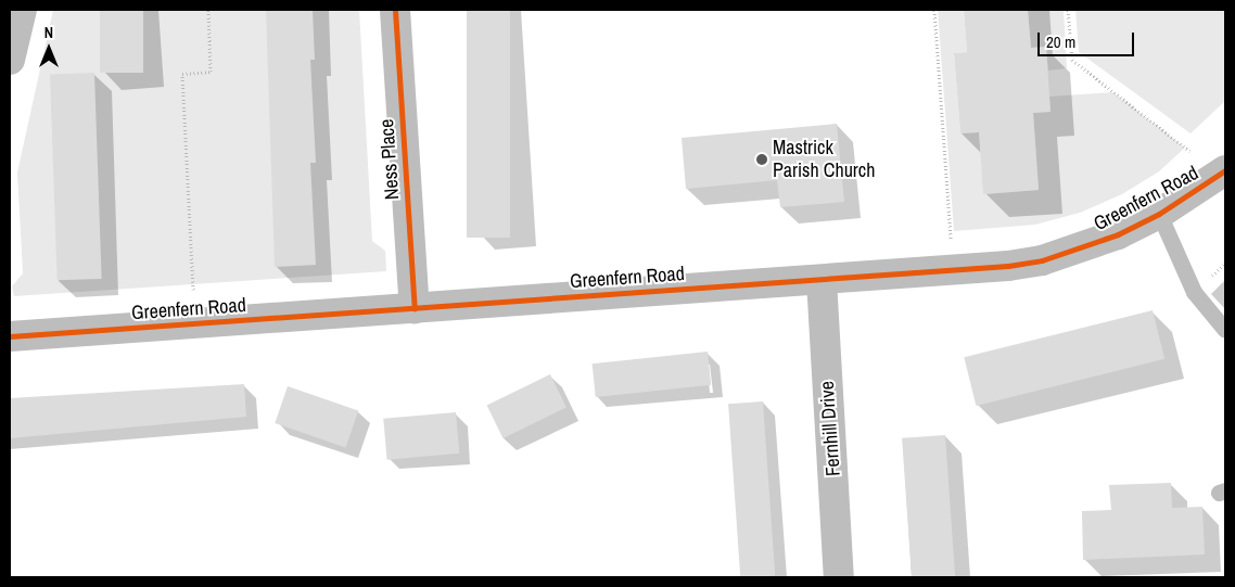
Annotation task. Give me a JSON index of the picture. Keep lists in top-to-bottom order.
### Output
{
  "streets": {
    "street": ["Ness Place", "Greenfern Road", "Fernhill Drive"]
  },
  "crossings": [
    ["Ness Place", "Greenfern Road"],
    ["Greenfern Road", "Fernhill Drive"]
  ],
  "places": ["Mastrick Parish Church"],
  "scale_bar": "20 m",
  "north": "top"
}
